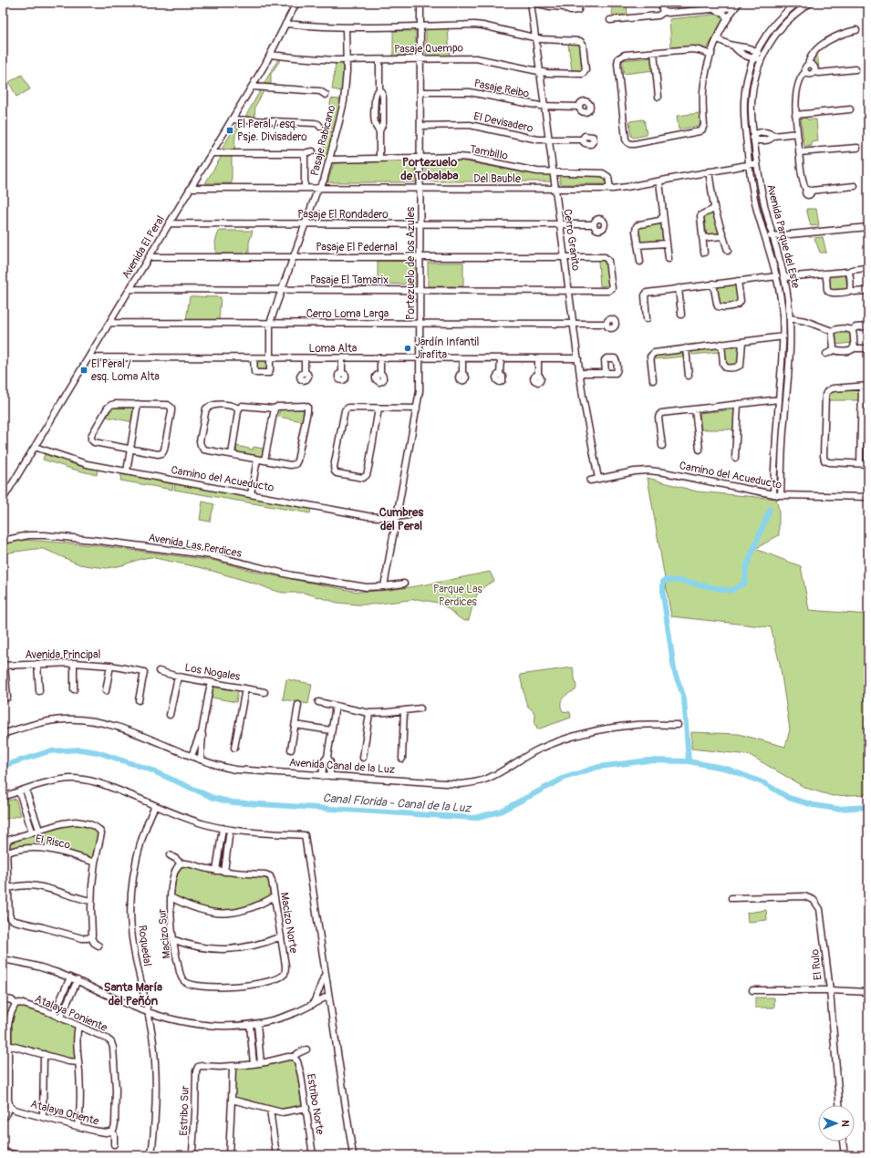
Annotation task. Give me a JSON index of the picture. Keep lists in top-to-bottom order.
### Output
{
  "streets": {
    "street": [
      "Pasaje Quempo",
      "Pasaje Reibo",
      "El Devisadero",
      "Pasaje Rabicano",
      "Tambillo",
      "Del Bauble",
      "Pasaje El Rondadero",
      "Avenida Parque del Este",
      "Cerro Granito",
      "Avenida El Peral",
      "Pasaje El Pedernal",
      "Portezuelo de los Azules",
      "Pasaje El Tamarix",
      "Cerro Loma Larga",
      "Loma Alta",
      "Camino del Acueducto",
      "Avenida Las Perdices",
      "Avenida Principal",
      "Los Nogales",
      "Avenida Canal de la Luz",
      "El Risco",
      "Macizo Norte",
      "Macizo Sur",
      "Roquedal",
      "El Rulo",
      "Atalaya Poniente",
      "Estribo Norte",
      "Estribo Sur",
      "Atalaya Oriente"
    ]
  },
  "crossings": [
    ["Pasaje Quempo", "Pasaje Rabicano"],
    ["Pasaje Quempo", "Cerro Granito"],
    ["Pasaje Quempo", "Avenida El Peral"],
    ["Pasaje Quempo", "Portezuelo de los Azules"],
    ["Pasaje Reibo", "Cerro Granito"],
    ["Pasaje Reibo", "Portezuelo de los Azules"],
    ["El Devisadero", "Cerro Granito"],
    ["El Devisadero", "Portezuelo de los Azules"],
    ["Pasaje Rabicano", "Tambillo"],
    ["Pasaje Rabicano", "Del Bauble"],
    ["Pasaje Rabicano", "Pasaje El Rondadero"],
    ["Pasaje Rabicano", "Pasaje El Pedernal"],
    ["Pasaje Rabicano", "Pasaje El Tamarix"],
    ["Pasaje Rabicano", "Cerro Loma Larga"],
    ["Pasaje Rabicano", "Loma Alta"],
    ["Tambillo", "Del Bauble"],
    ["Tambillo", "Cerro Granito"],
    ["Tambillo", "Portezuelo de los Azules"],
    ["Del Bauble", "Avenida Parque del Este"],
    ["Del Bauble", "Cerro Granito"],
    ["Del Bauble", "Avenida El Peral"],
    ["Del Bauble", "Portezuelo de los Azules"],
    ["Pasaje El Rondadero", "Cerro Granito"],
    ["Pasaje El Rondadero", "Avenida El Peral"],
    ["Pasaje El Rondadero", "Portezuelo de los Azules"],
    ["Avenida Parque del Este", "Camino del Acueducto"],
    ["Cerro Granito", "Pasaje El Pedernal"],
    ["Cerro Granito", "Pasaje El Tamarix"],
    ["Cerro Granito", "Cerro Loma Larga"],
    ["Cerro Granito", "Loma Alta"],
    ["Cerro Granito", "Camino del Acueducto"],
    ["Avenida El Peral", "Pasaje El Pedernal"],
    ["Avenida El Peral", "Pasaje El Tamarix"],
    ["Avenida El Peral", "Cerro Loma Larga"],
    ["Avenida El Peral", "Loma Alta"],
    ["Avenida El Peral", "Camino del Acueducto"],
    ["Pasaje El Pedernal", "Portezuelo de los Azules"],
    ["Pasaje El Pedernal", "Pasaje El Tamarix"],
    ["Portezuelo de los Azules", "Pasaje El Tamarix"],
    ["Portezuelo de los Azules", "Cerro Loma Larga"],
    ["Portezuelo de los Azules", "Loma Alta"],
    ["Portezuelo de los Azules", "Camino del Acueducto"],
    ["Portezuelo de los Azules", "Avenida Las Perdices"],
    ["Macizo Norte", "Macizo Sur"],
    ["Atalaya Poniente", "Atalaya Oriente"]
  ],
  "districts": ["Portezuelo de Tobalaba", "Cumbres del Peral", "Santa María del Peñón"],
  "water": ["Canal Florida - Canal de la Luz"],
  "parks": ["Parque Las Perdices"],
  "places": {
    "transit": ["El Peral / esq. Psje. Divisadero", "El Peral / esq. Loma Alta"],
    "other": ["Jardín Infantil Jirafita"]
  },
  "north": "right"
}
